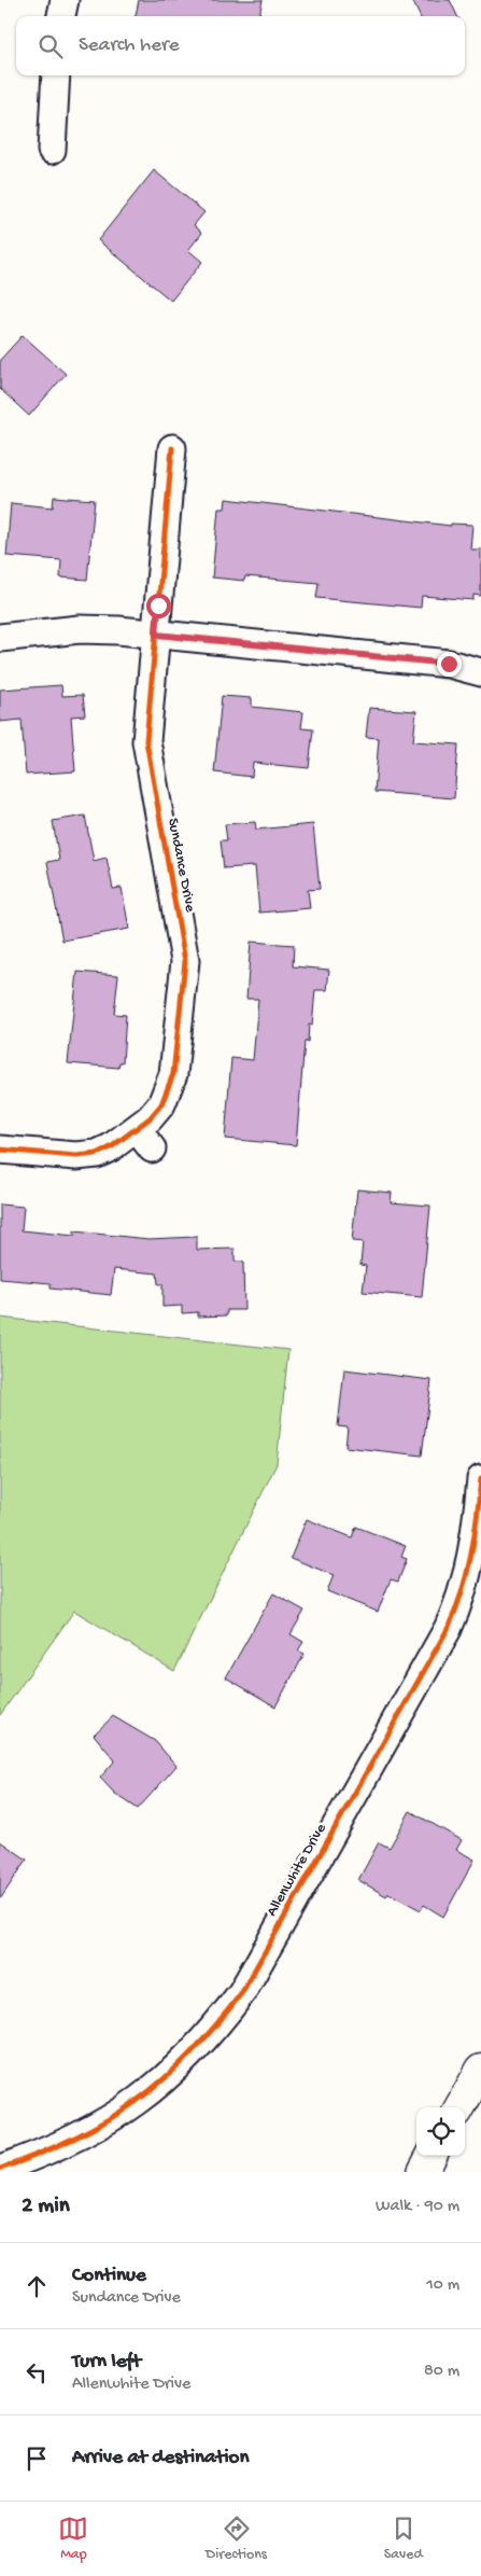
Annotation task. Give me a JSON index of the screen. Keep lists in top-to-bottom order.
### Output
{
  "streets": {
    "street": ["Sundance Drive", "Allenwhite Drive"]
  },
  "page": {
    "search": "Search here",
    "heading": ["2 min", "Walk · 90 m"],
    "list": [
      ["Continue", "Sundance Drive", "10 m"],
      ["Turn left", "Allenwhite Drive", "80 m"],
      "Arrive at destination"
    ],
    "nav": ["Map", "Directions", "Saved"]
  }
}
